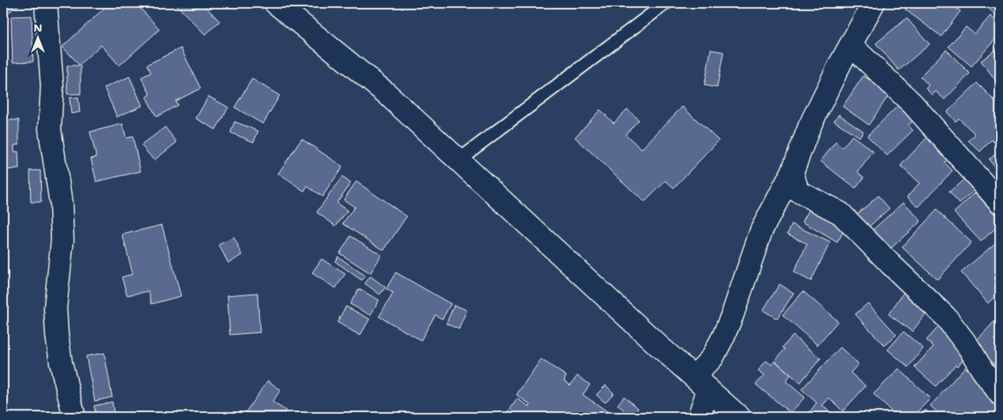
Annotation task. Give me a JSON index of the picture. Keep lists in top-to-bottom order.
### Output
{
  "north": "top"
}
